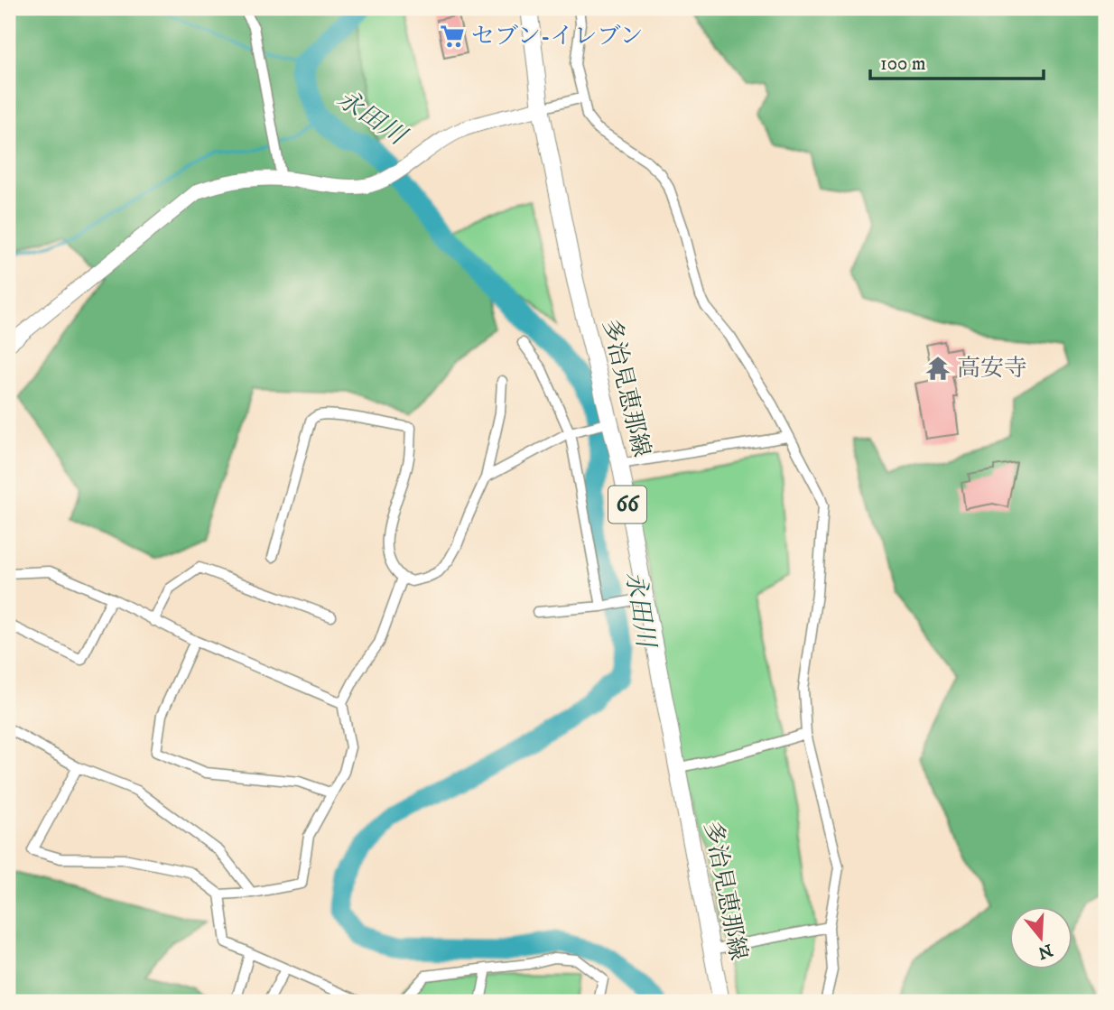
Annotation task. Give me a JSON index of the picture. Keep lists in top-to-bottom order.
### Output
{
  "streets": {
    "main road": ["多治見恵那線", "66"]
  },
  "water": ["永田川"],
  "places": {
    "supermarket": ["セブン-イレブン"],
    "temple": ["高安寺"]
  },
  "scale_bar": "100 m",
  "north": "bottom"
}
